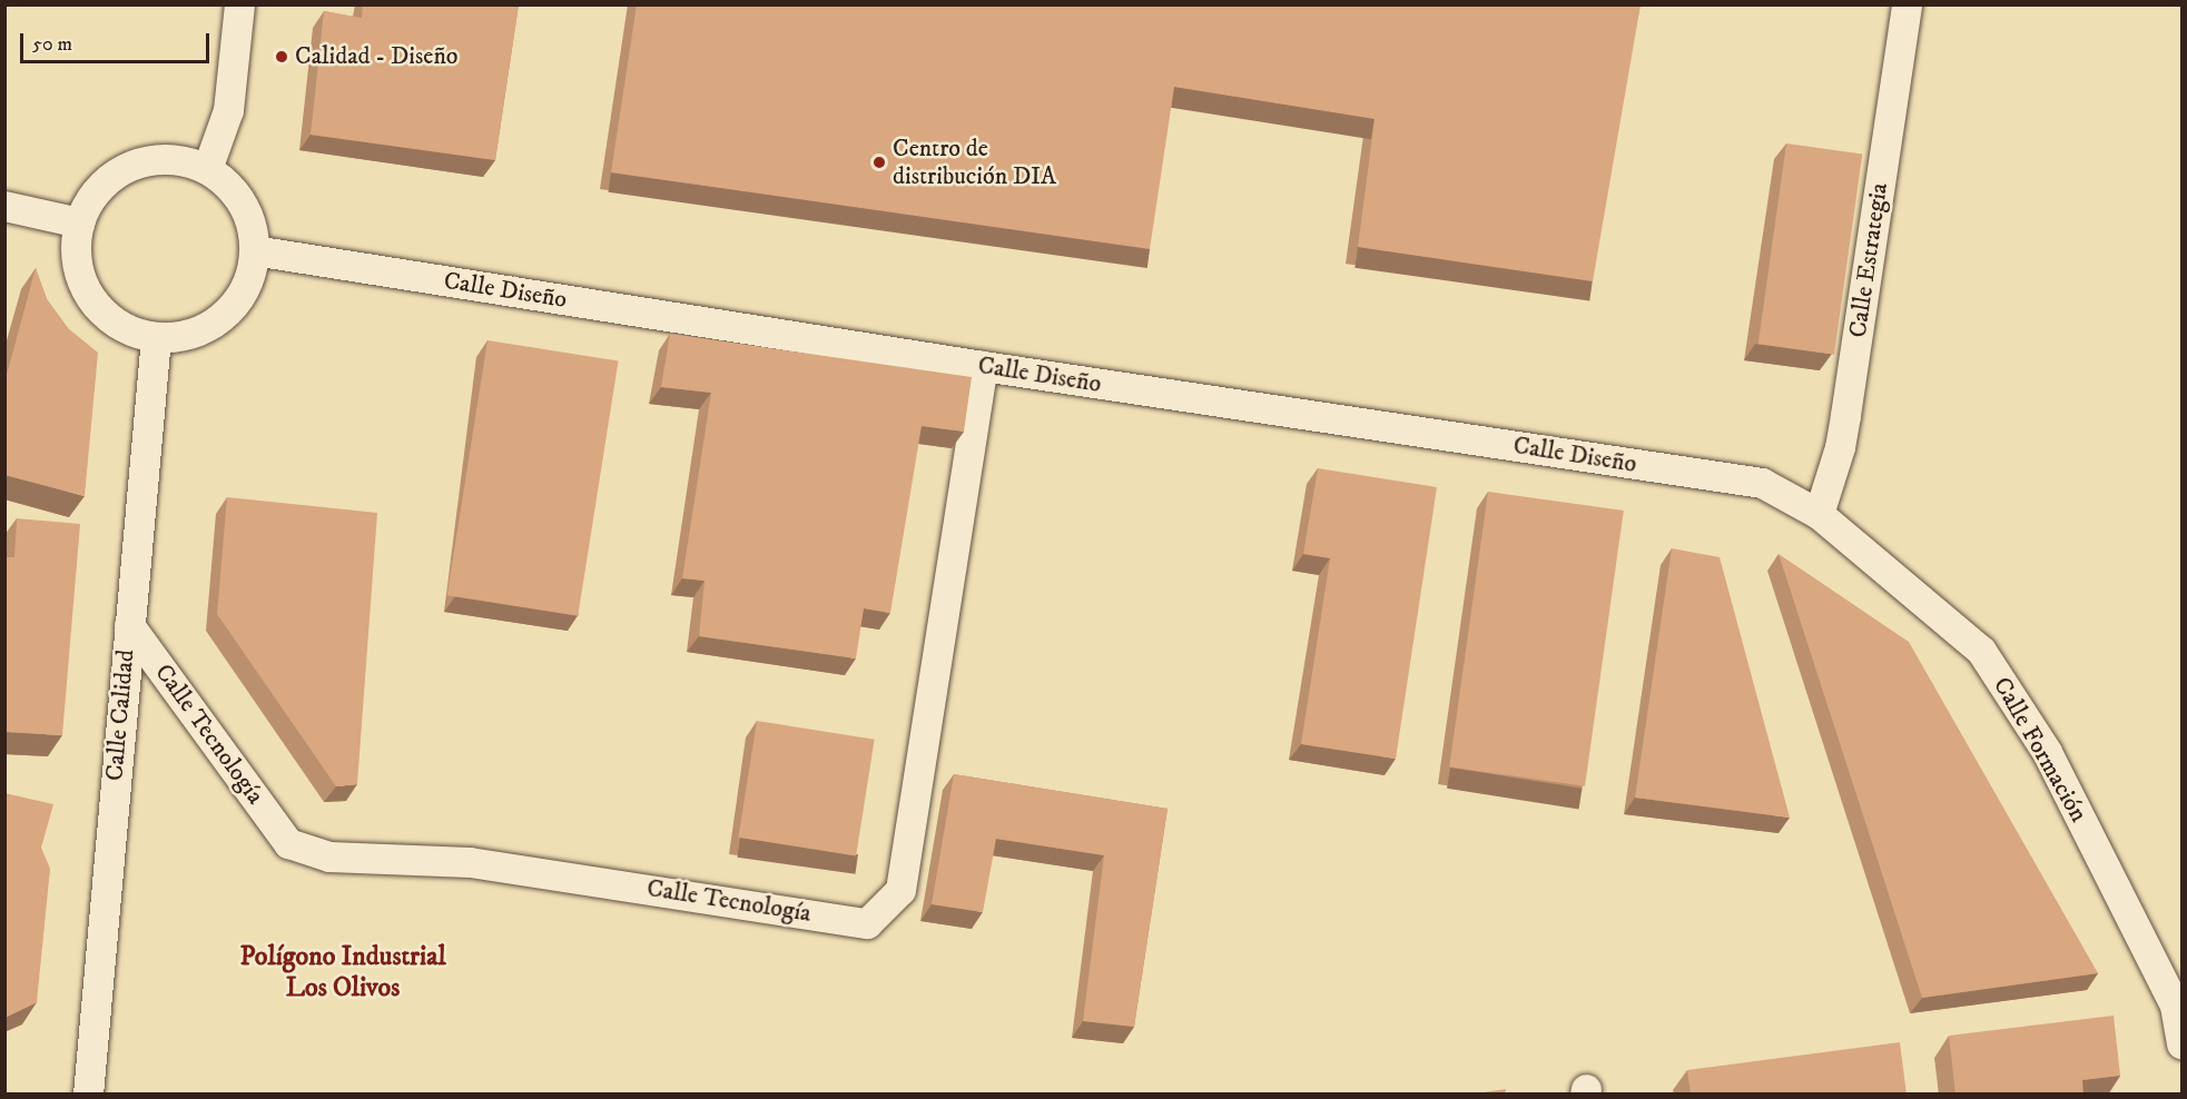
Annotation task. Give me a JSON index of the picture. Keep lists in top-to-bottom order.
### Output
{
  "streets": {
    "street": [
      "Calle Estrategia",
      "Calle Diseño",
      "Calle Calidad",
      "Calle Tecnología",
      "Calle Formación"
    ]
  },
  "crossings": [
    ["Calle Estrategia", "Calle Diseño"],
    ["Calle Estrategia", "Calle Formación"],
    ["Calle Diseño", "Calle Calidad"],
    ["Calle Diseño", "Calle Tecnología"],
    ["Calle Diseño", "Calle Formación"],
    ["Calle Calidad", "Calle Tecnología"]
  ],
  "districts": ["Polígono Industrial Los Olivos"],
  "places": ["Calidad - Diseño", "Centro de distribución DIA"],
  "scale_bar": "50 m"
}
